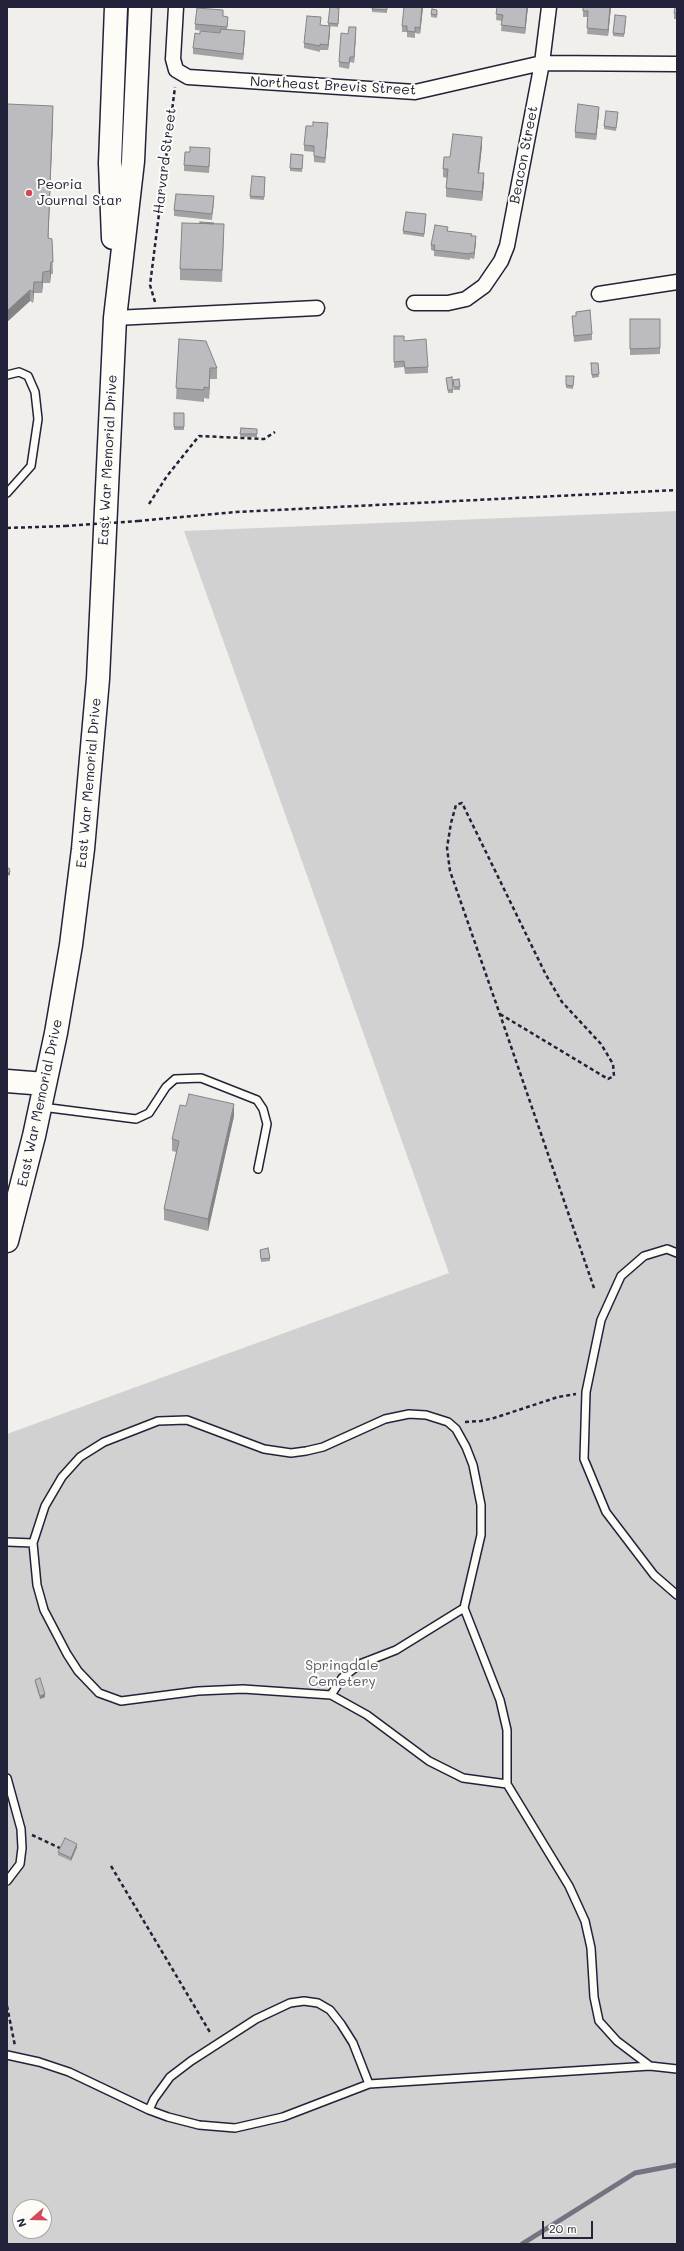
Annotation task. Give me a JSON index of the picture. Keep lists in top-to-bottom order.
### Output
{
  "streets": {
    "highway": ["East War Memorial Drive"],
    "street": ["Northeast Brevis Street", "Beacon Street"],
    "path": ["Harvard Street"]
  },
  "crossings": [
    ["Northeast Brevis Street", "Beacon Street"],
    ["Northeast Brevis Street", "Harvard Street"]
  ],
  "parks": ["Springdale Cemetery"],
  "places": ["Peoria Journal Star"],
  "scale_bar": "20 m",
  "north": "left"
}
